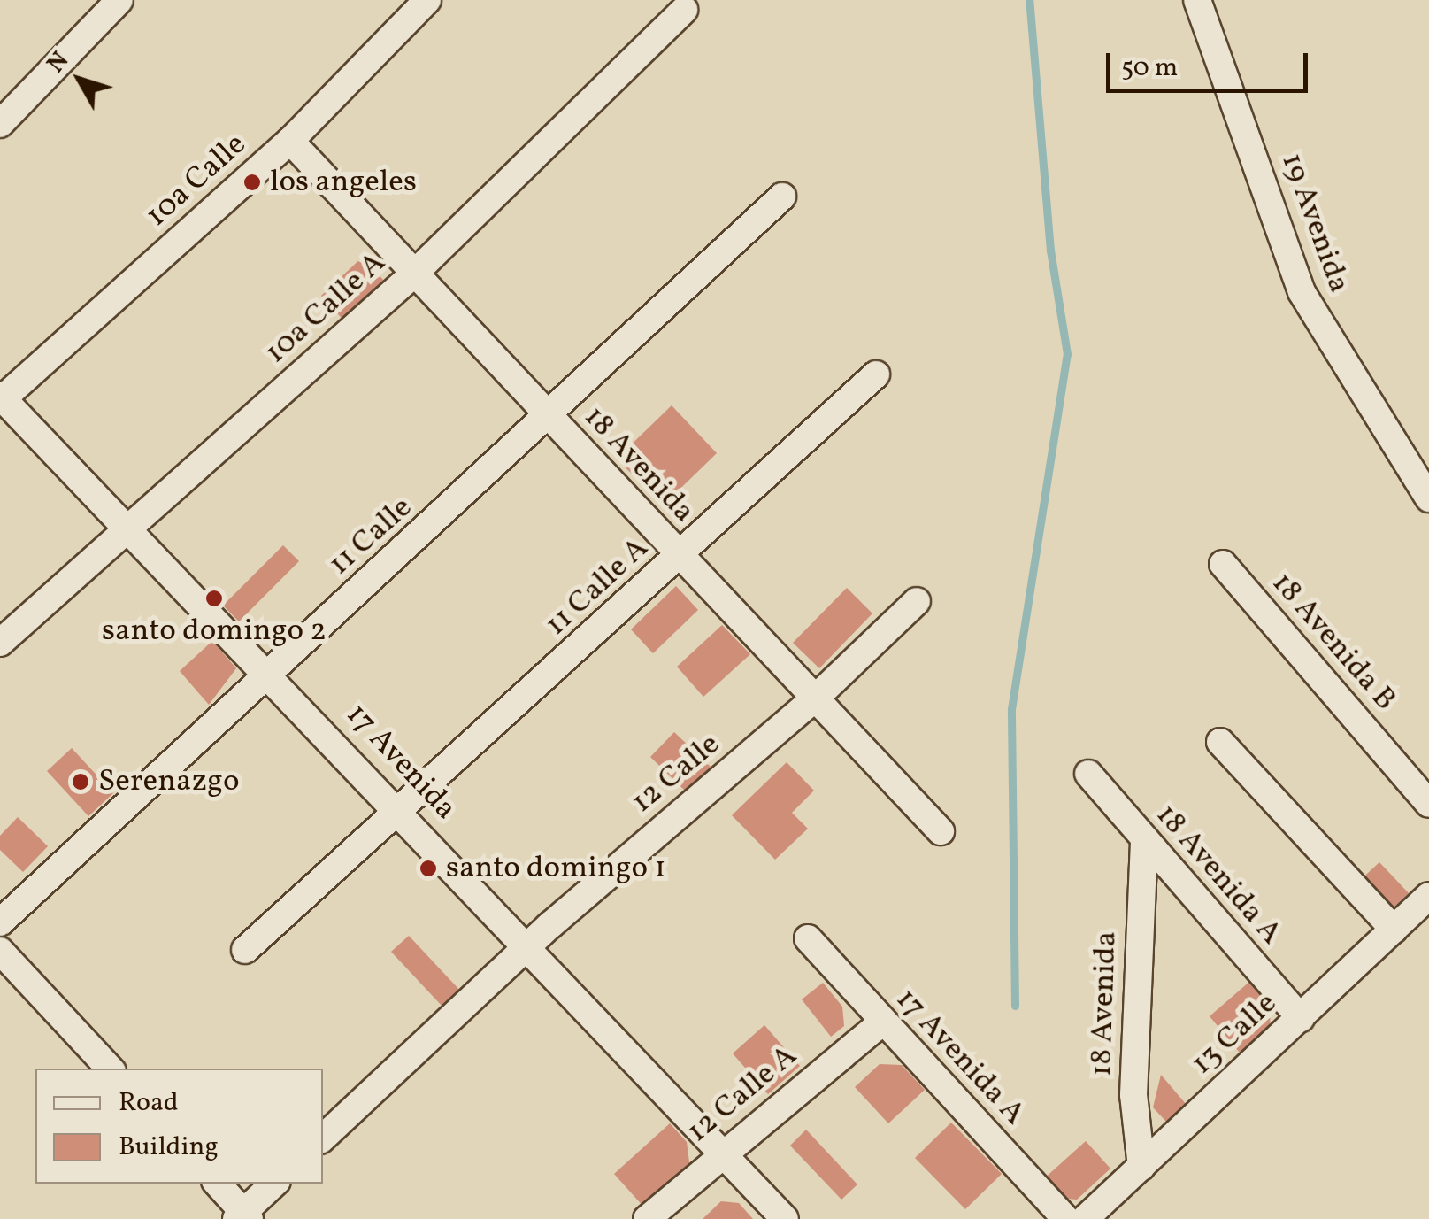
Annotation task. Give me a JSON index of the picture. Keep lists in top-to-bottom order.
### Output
{
  "streets": {
    "street": [
      "10a Calle",
      "19 Avenida",
      "10a Calle A",
      "18 Avenida",
      "11 Calle",
      "11 Calle A",
      "18 Avenida B",
      "17 Avenida",
      "12 Calle",
      "18 Avenida A",
      "13 Calle",
      "17 Avenida A",
      "12 Calle A"
    ]
  },
  "crossings": [
    ["10a Calle", "18 Avenida"],
    ["10a Calle", "17 Avenida"],
    ["10a Calle A", "18 Avenida"],
    ["10a Calle A", "17 Avenida"],
    ["18 Avenida", "11 Calle"],
    ["18 Avenida", "11 Calle A"],
    ["18 Avenida", "12 Calle"],
    ["18 Avenida", "18 Avenida A"],
    ["18 Avenida", "13 Calle"],
    ["11 Calle", "17 Avenida"],
    ["11 Calle A", "17 Avenida"],
    ["17 Avenida", "12 Calle"],
    ["17 Avenida", "12 Calle A"],
    ["18 Avenida A", "13 Calle"],
    ["17 Avenida A", "12 Calle A"]
  ],
  "places": [
    "los angeles",
    "santo domingo 2",
    "Serenazgo",
    "santo domingo 1"
  ],
  "legend": ["Road", "Building"],
  "scale_bar": "50 m",
  "north": "top left"
}
